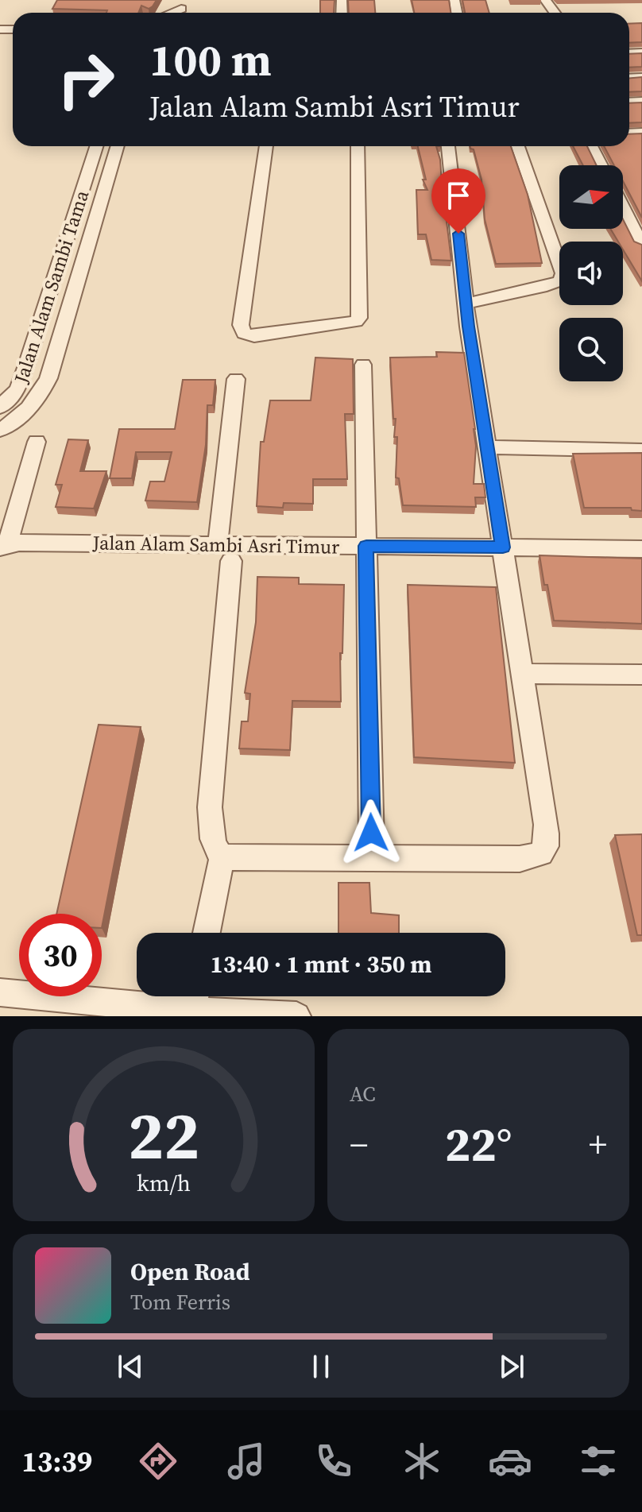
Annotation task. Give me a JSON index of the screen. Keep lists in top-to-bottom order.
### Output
{
  "streets": {
    "street": ["Jalan Alam Sambi Tama", "Jalan Alam Sambi Asri Timur"]
  },
  "north": "right",
  "page": {
    "turn": ["100 m", "Jalan Alam Sambi Asri Timur"],
    "limit": "30",
    "trip": "13:40 · 1 mnt · 350 m",
    "tile": "AC",
    "heat": ["−", "22°", "+"],
    "song": ["Open Road", "Tom Ferris"],
    "tabs": "13:39",
    "gauge": ["22", "km/h"]
  }
}
